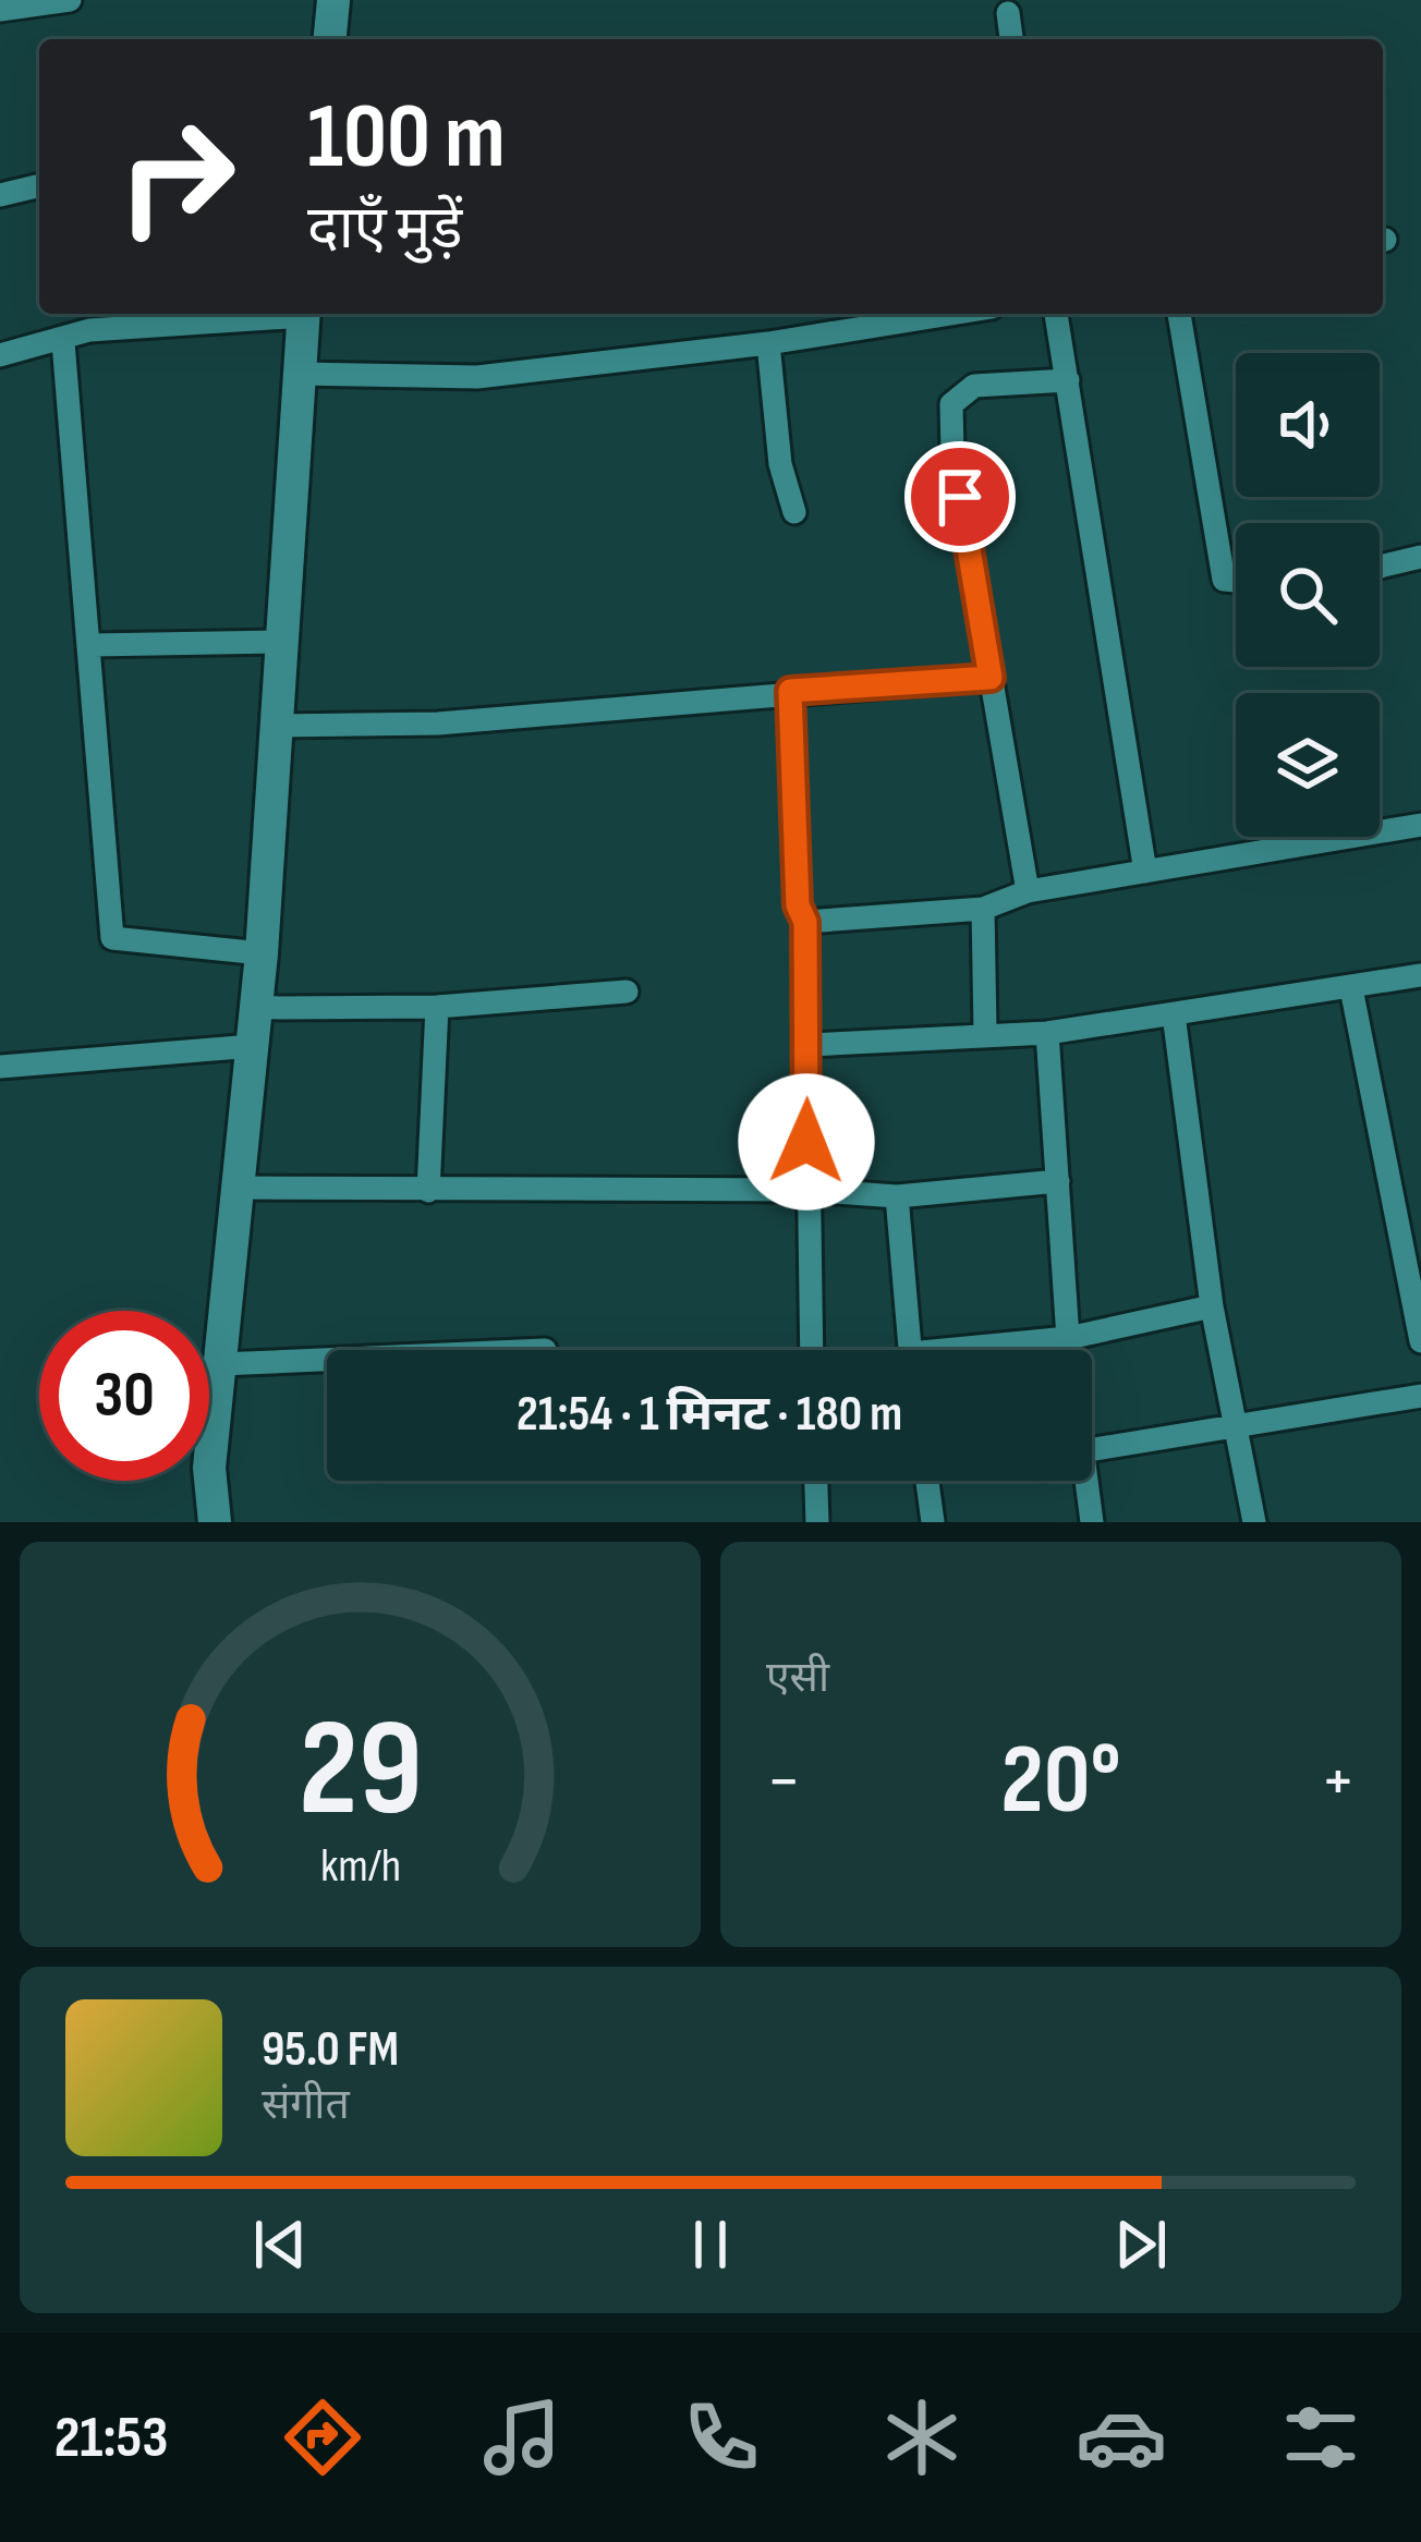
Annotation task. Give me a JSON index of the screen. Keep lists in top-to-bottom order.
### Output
{
  "page": {
    "turn": ["100 m", "दाएँ मुड़ें"],
    "limit": "30",
    "trip": "21:54 · 1 मिनट · 180 m",
    "tile": "एसी",
    "heat": ["−", "20°", "+"],
    "song": ["95.0 FM", "संगीत"],
    "tabs": "21:53",
    "gauge": ["29", "km/h"]
  }
}
